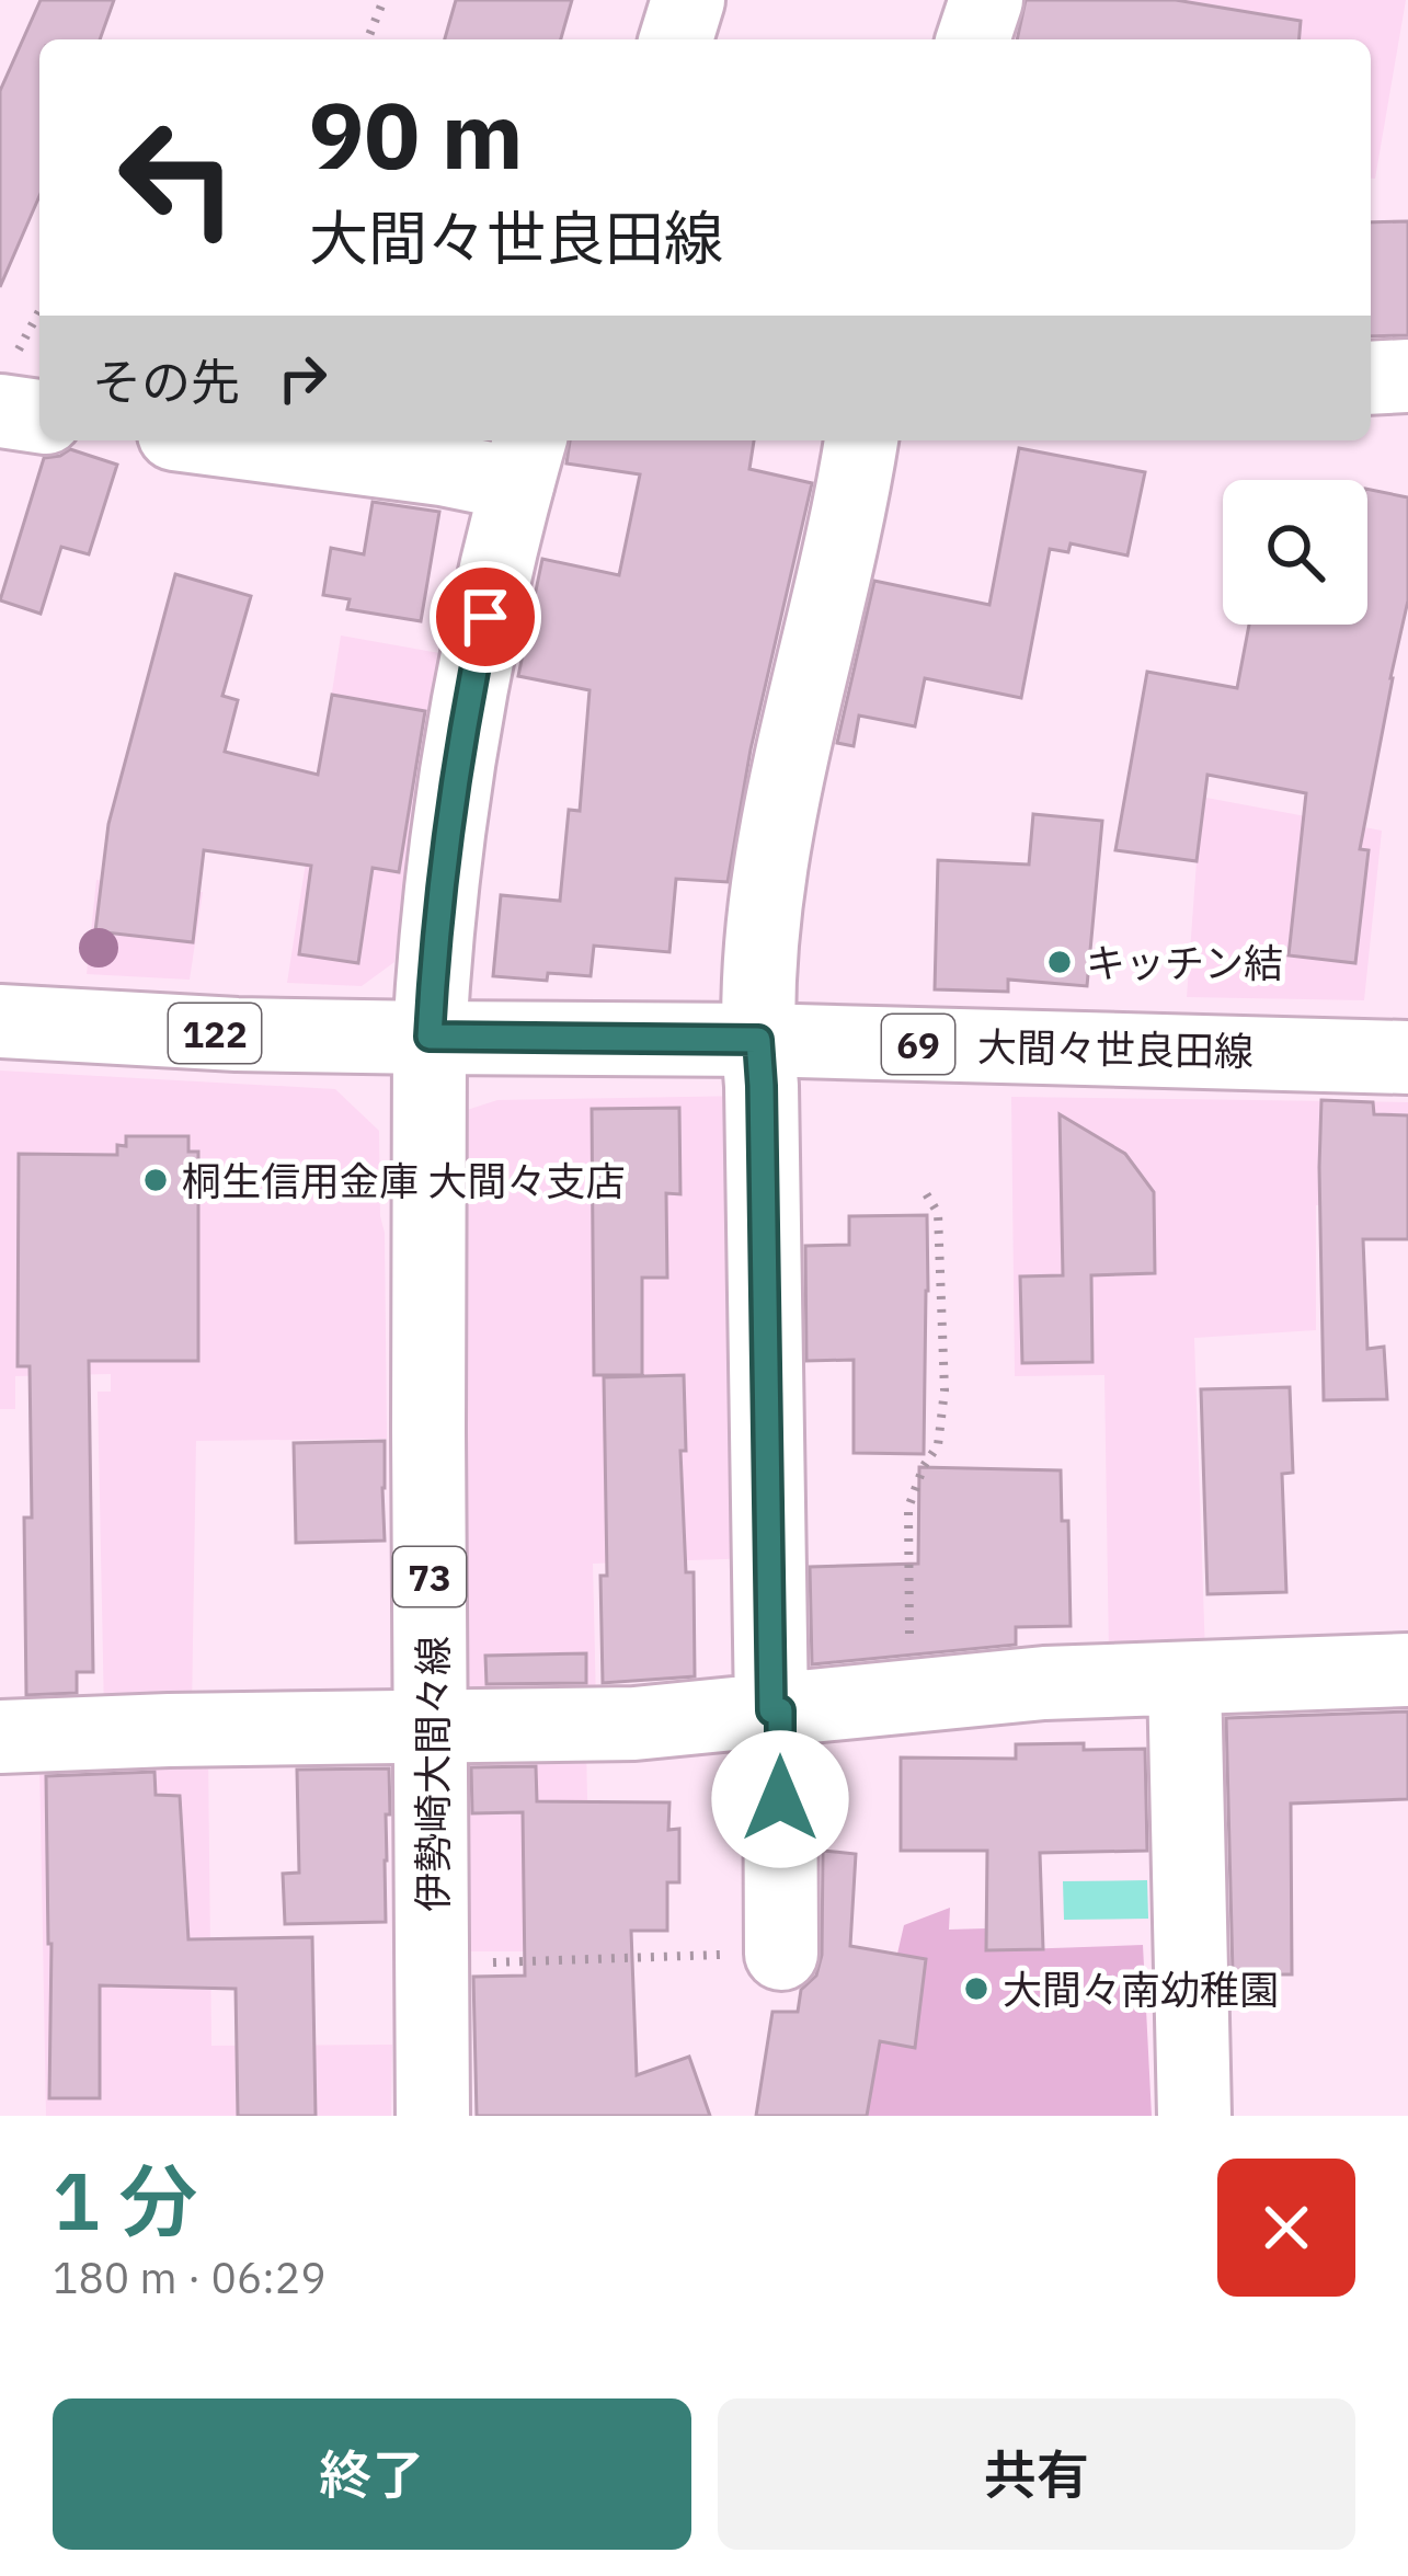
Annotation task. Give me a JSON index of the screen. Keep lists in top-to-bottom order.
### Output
{
  "streets": {
    "main road": [
      "122",
      "69",
      "大間々世良田線",
      "73",
      "伊勢崎大間々線"
    ]
  },
  "crossings": [
    ["122", "大間々世良田線"],
    ["122", "伊勢崎大間々線"],
    ["大間々世良田線", "伊勢崎大間々線"]
  ],
  "places": ["キッチン結", "桐生信用金庫 大間々支店", "大間々南幼稚園"],
  "page": {
    "turn": ["90 m", "大間々世良田線"],
    "then": "その先",
    "heading": ["1 分", "180 m · 06:29"],
    "buttons": ["終了", "共有"]
  }
}
